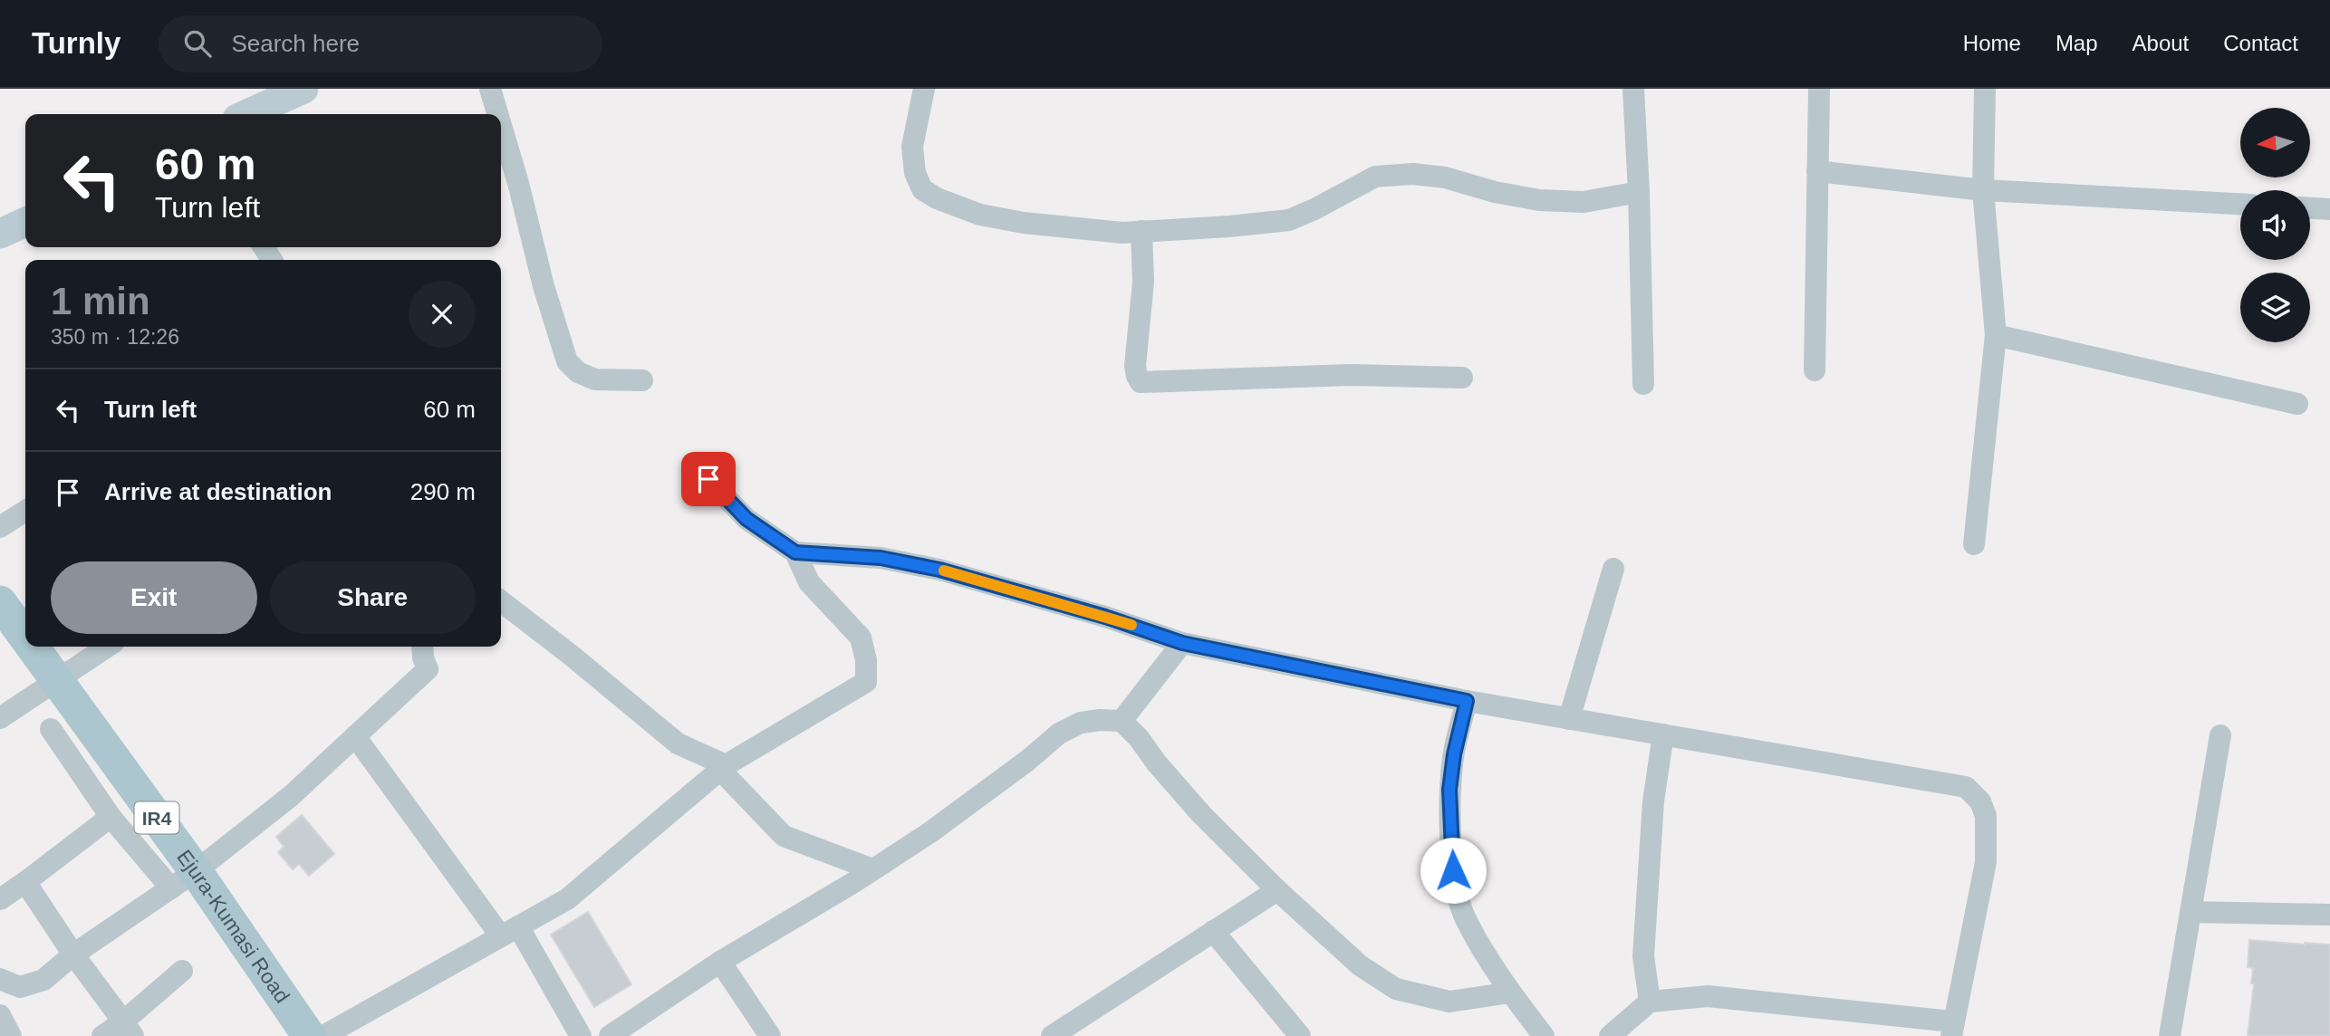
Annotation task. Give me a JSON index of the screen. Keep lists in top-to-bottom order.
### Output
{
  "streets": {
    "main road": ["IR4", "Ejura-Kumasi Road"]
  },
  "north": "left",
  "page": {
    "header": "Turnly",
    "search": "Search here",
    "nav": [
      "Home",
      "Map",
      "About",
      "Contact"
    ],
    "turn": ["60 m", "Turn left"],
    "heading": ["1 min", "350 m · 12:26"],
    "list": [
      {
        "name": "Turn left",
        "value": "60 m"
      },
      {
        "name": "Arrive at destination",
        "value": "290 m"
      }
    ],
    "buttons": ["Exit", "Share"]
  }
}
